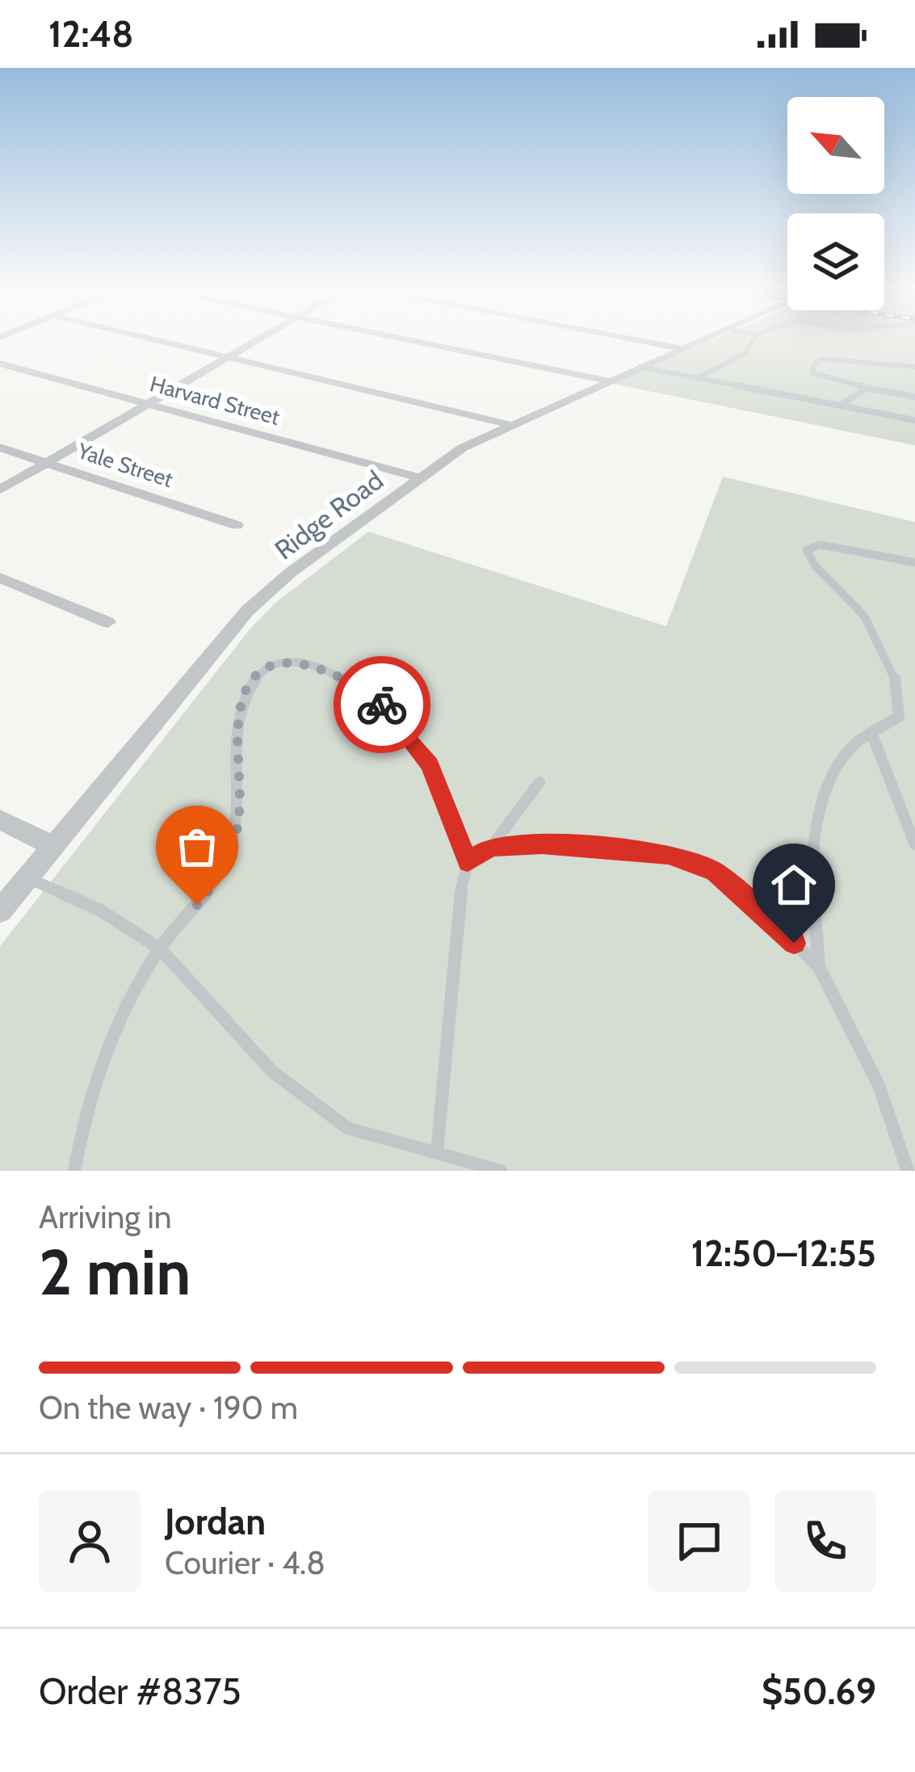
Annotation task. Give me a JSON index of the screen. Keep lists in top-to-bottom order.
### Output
{
  "streets": {
    "street": ["Harvard Street", "Yale Street", "Ridge Road"]
  },
  "crossings": [
    ["Harvard Street", "Ridge Road"]
  ],
  "north": "top left",
  "page": {
    "status": "12:48",
    "heading": ["2 min", "Arriving in", "12:50–12:55"],
    "panel": [
      "Jordan",
      "Courier · 4.8",
      "Order #8375",
      "$50.69"
    ],
    "bar": "On the way · 190 m"
  }
}
